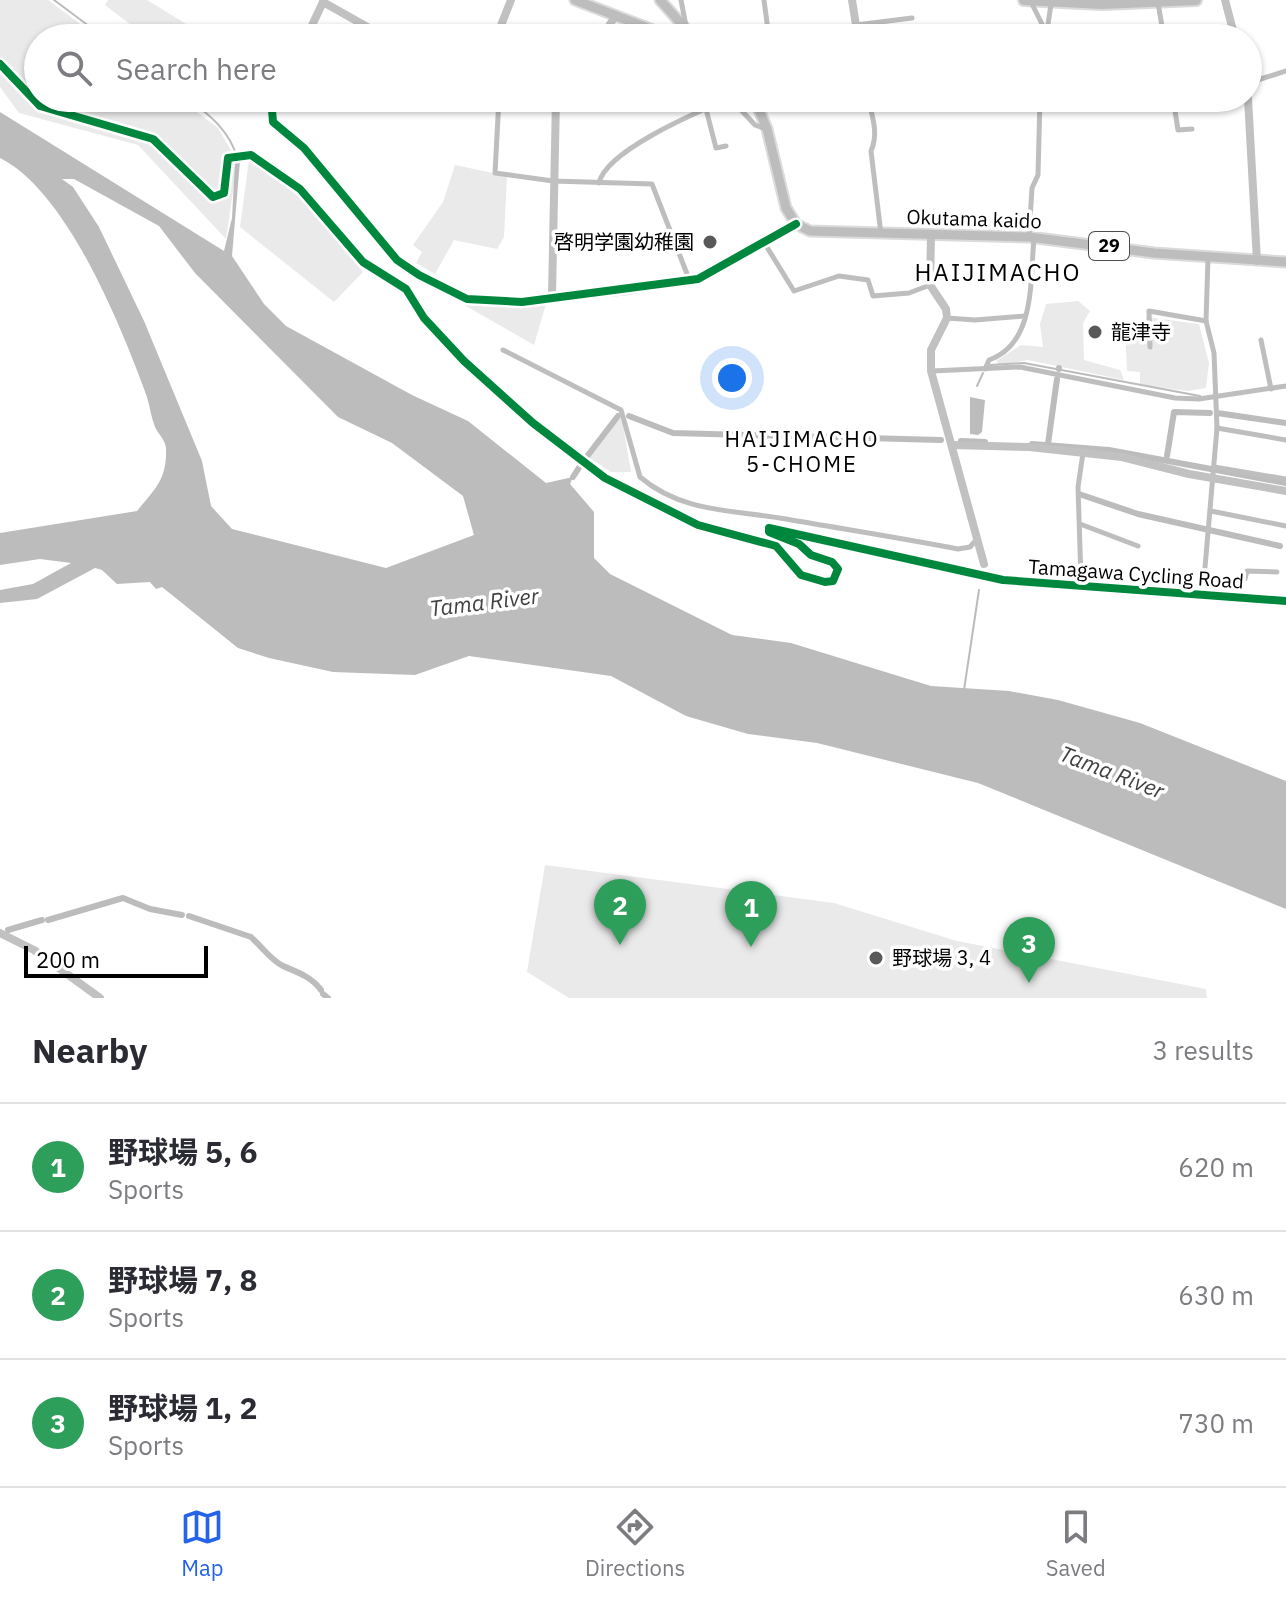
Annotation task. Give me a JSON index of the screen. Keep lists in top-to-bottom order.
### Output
{
  "streets": {
    "main road": ["Okutama kaido", "29"],
    "cycle path": ["Tamagawa Cycling Road"]
  },
  "districts": ["HAIJIMACHO", "HAIJIMACHO 5-CHOME"],
  "water": ["Tama River"],
  "places": ["啓明学園幼稚園", "龍津寺", "野球場 3, 4"],
  "scale_bar": "200 m",
  "page": {
    "search": "Search here",
    "pins": ["2", "1", "3"],
    "scale": "200 m",
    "heading": ["Nearby", "3 results"],
    "list": [
      {
        "mark": "1",
        "name": "野球場 5, 6",
        "note": "Sports",
        "value": "620 m"
      },
      {
        "mark": "2",
        "name": "野球場 7, 8",
        "note": "Sports",
        "value": "630 m"
      },
      {
        "mark": "3",
        "name": "野球場 1, 2",
        "note": "Sports",
        "value": "730 m"
      }
    ],
    "nav": ["Map", "Directions", "Saved"]
  }
}
